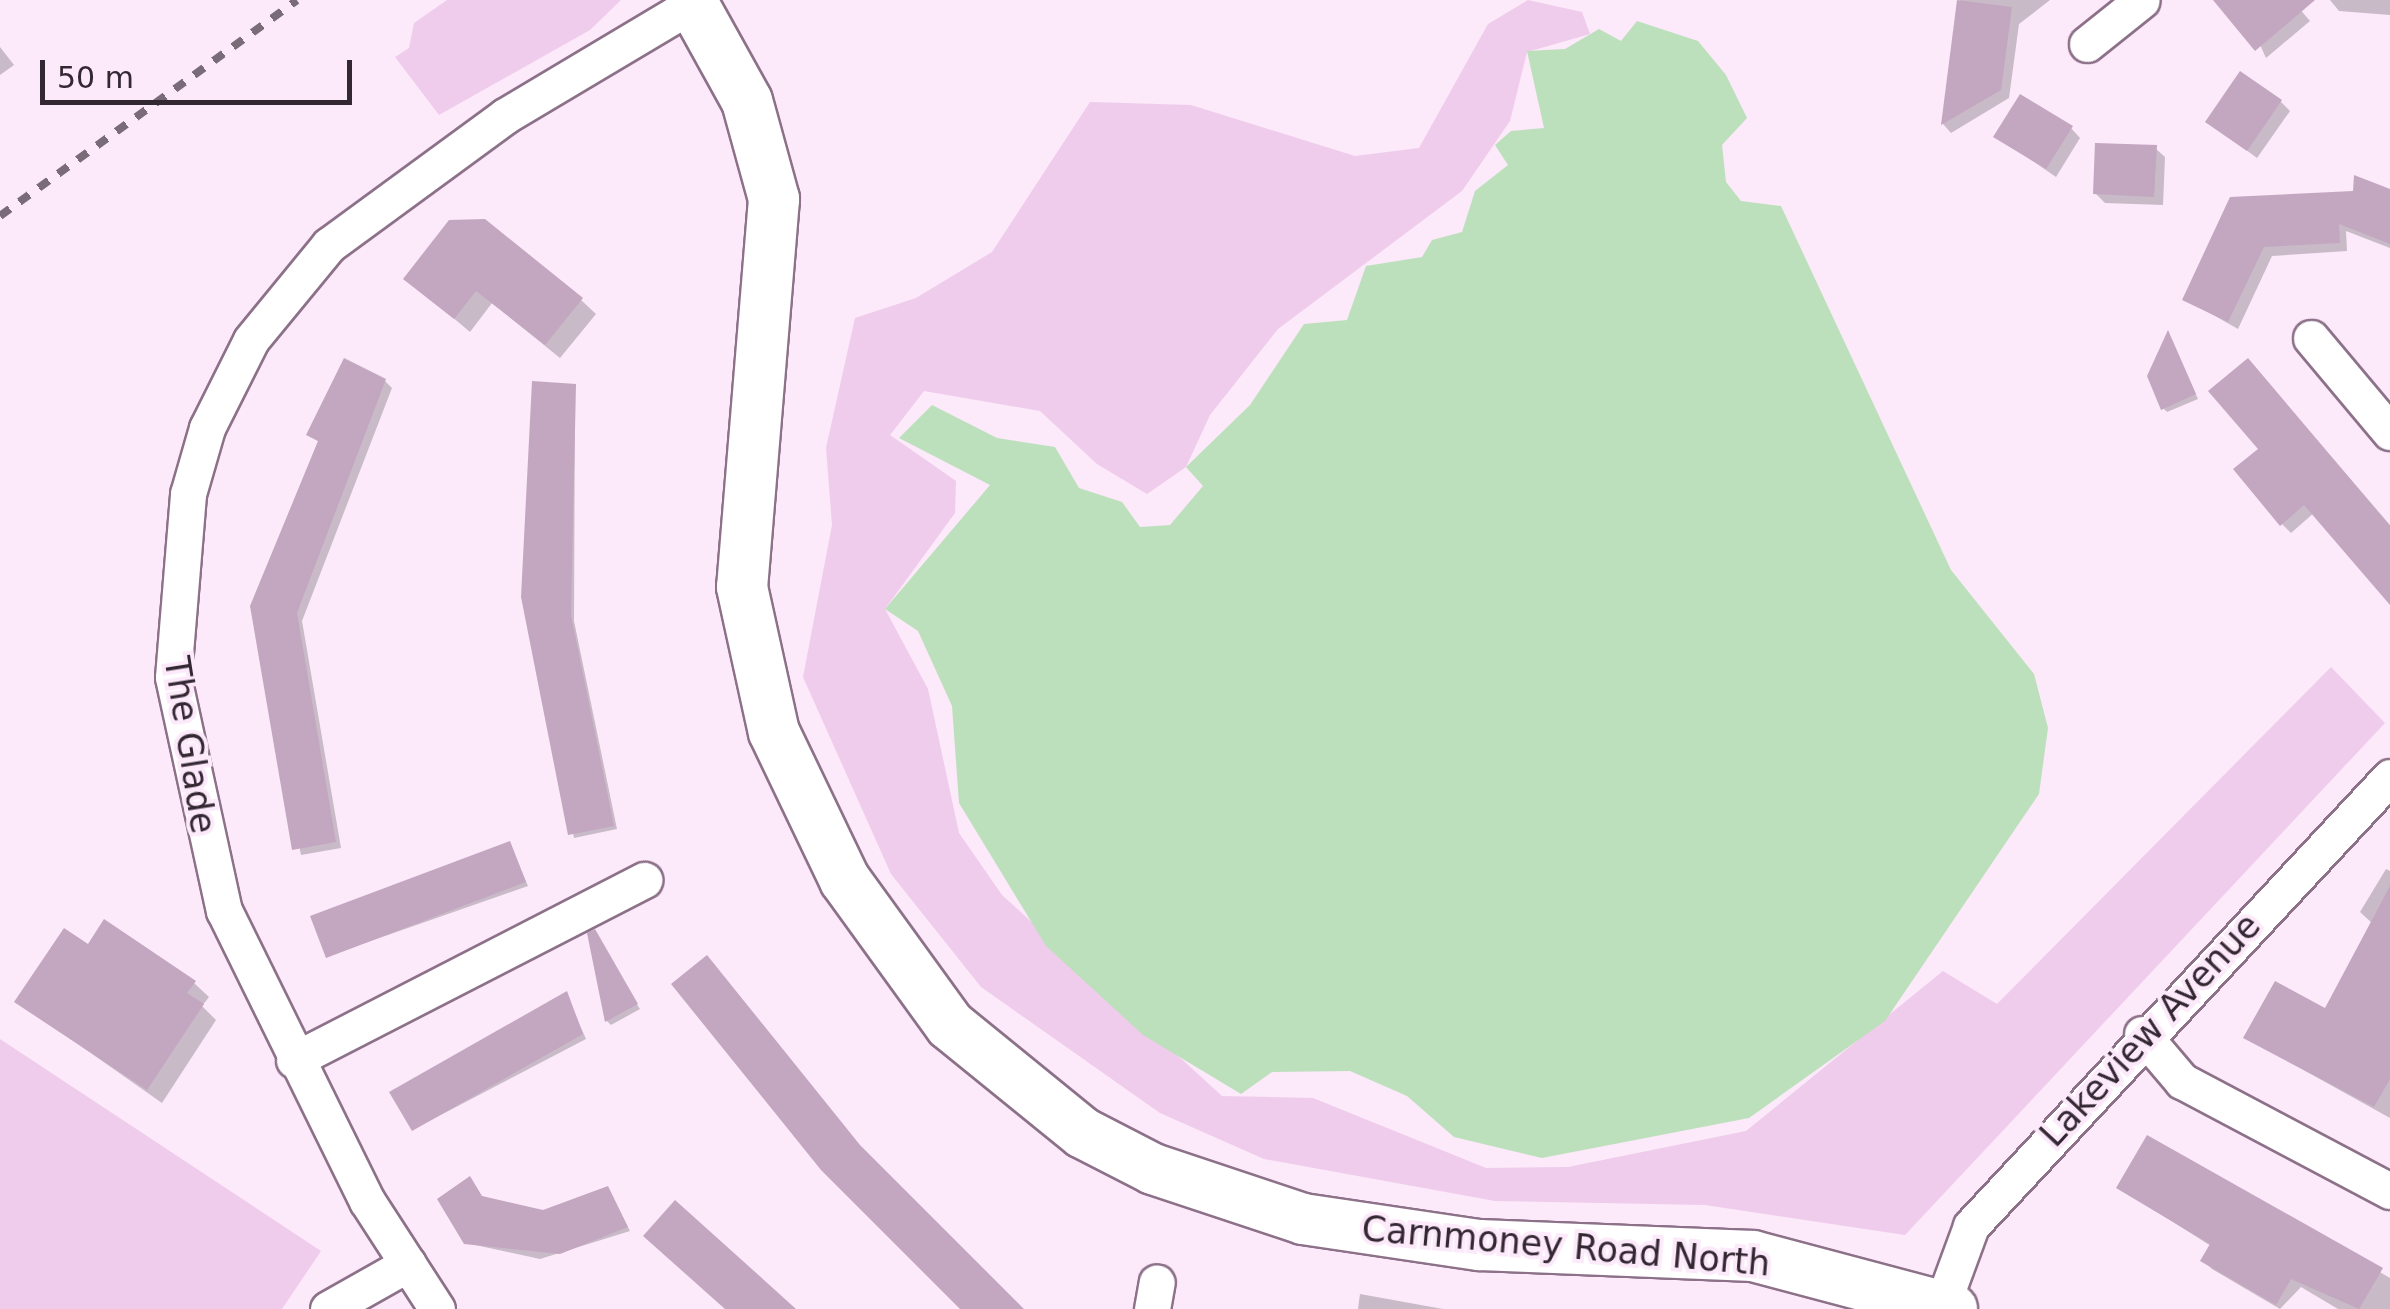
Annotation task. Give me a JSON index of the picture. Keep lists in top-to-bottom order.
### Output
{
  "streets": {
    "street": ["The Glade", "Lakeview Avenue", "Carnmoney Road North"]
  },
  "crossings": [
    ["The Glade", "Carnmoney Road North"],
    ["Lakeview Avenue", "Carnmoney Road North"]
  ],
  "scale_bar": "50 m"
}
